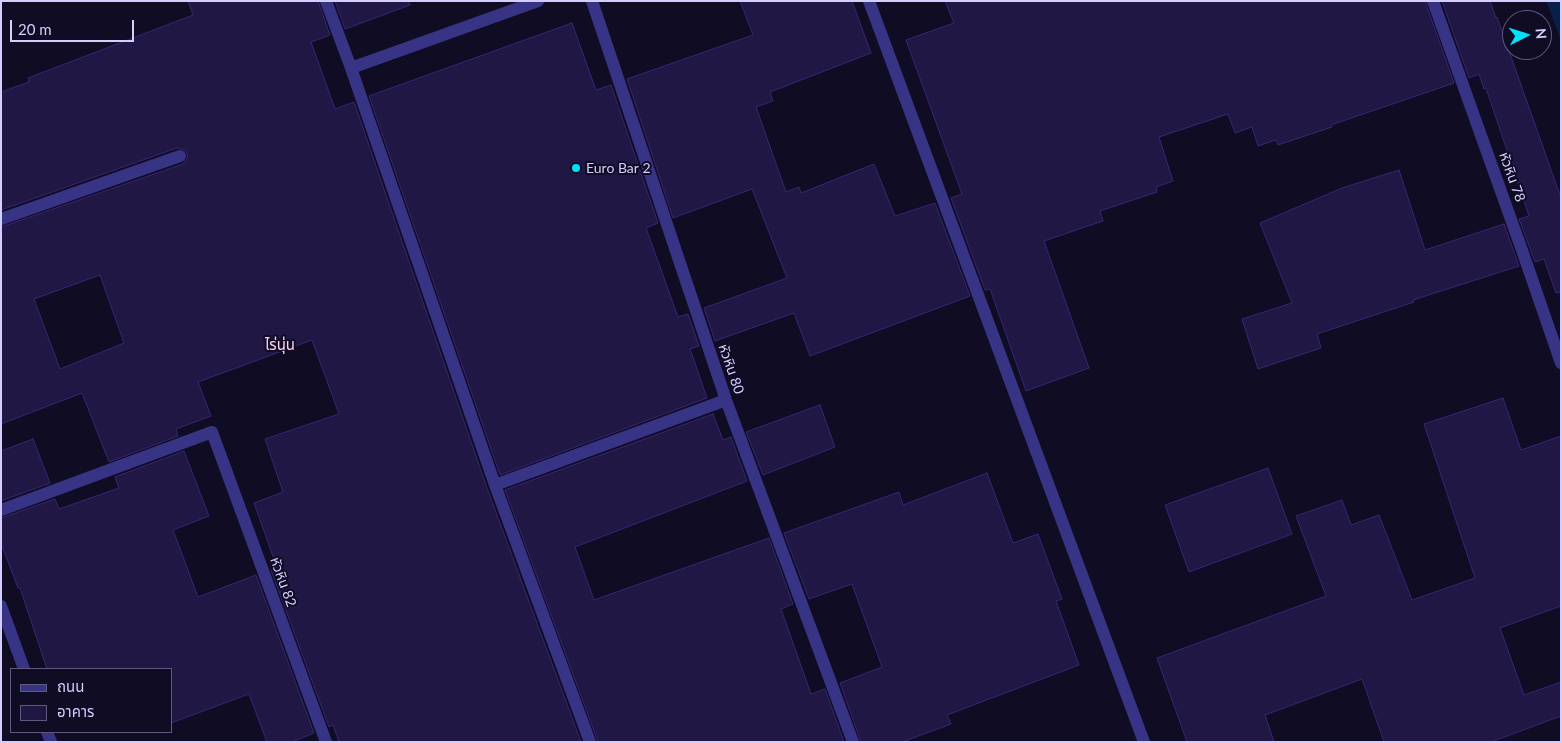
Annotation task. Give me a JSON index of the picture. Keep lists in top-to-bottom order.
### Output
{
  "streets": {
    "street": ["หัวหิน 78", "หัวหิน 80", "หัวหิน 82"]
  },
  "districts": ["ไร่นุ่น"],
  "places": ["Euro Bar 2"],
  "legend": ["ถนน", "อาคาร"],
  "scale_bar": "20 m",
  "north": "right"
}
